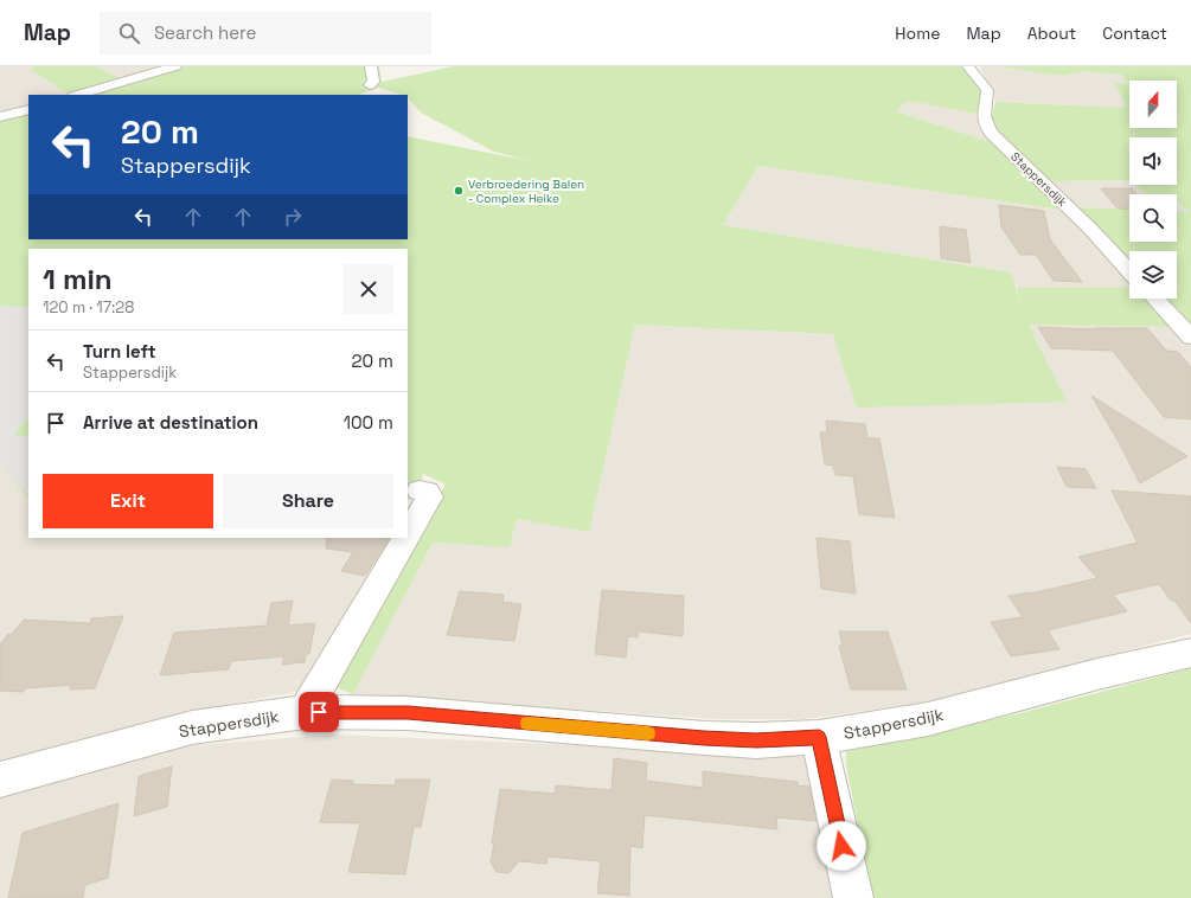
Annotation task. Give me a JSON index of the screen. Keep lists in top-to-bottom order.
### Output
{
  "streets": {
    "street": ["Stappersdijk"]
  },
  "places": ["Verbroedering Balen - Complex Heike"],
  "north": "top",
  "page": {
    "header": "Map",
    "search": "Search here",
    "nav": [
      "Home",
      "Map",
      "About",
      "Contact"
    ],
    "turn": ["20 m", "Stappersdijk"],
    "heading": ["1 min", "120 m · 17:28"],
    "list": [
      {
        "name": "Turn left",
        "note": "Stappersdijk",
        "value": "20 m"
      },
      {
        "name": "Arrive at destination",
        "value": "100 m"
      }
    ],
    "buttons": ["Exit", "Share"]
  }
}
